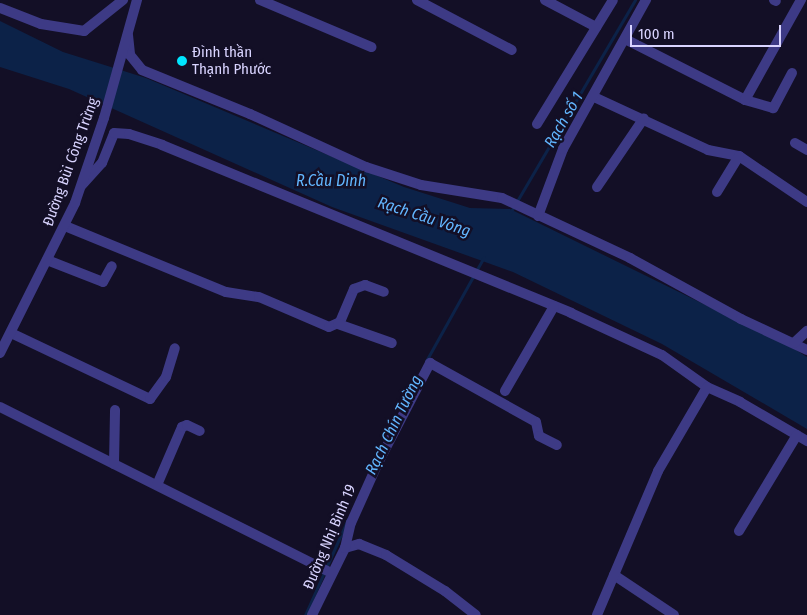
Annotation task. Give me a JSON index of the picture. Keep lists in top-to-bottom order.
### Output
{
  "streets": {
    "street": ["Đường Bùi Công Trừng", "Đường Nhị Bình 19"]
  },
  "water": [
    "Rạch số 1",
    "R.Cầu Dinh",
    "Rạch Cầu Võng",
    "Rạch Chín Tường"
  ],
  "places": ["Đình thần Thạnh Phước"],
  "scale_bar": "100 m"
}
